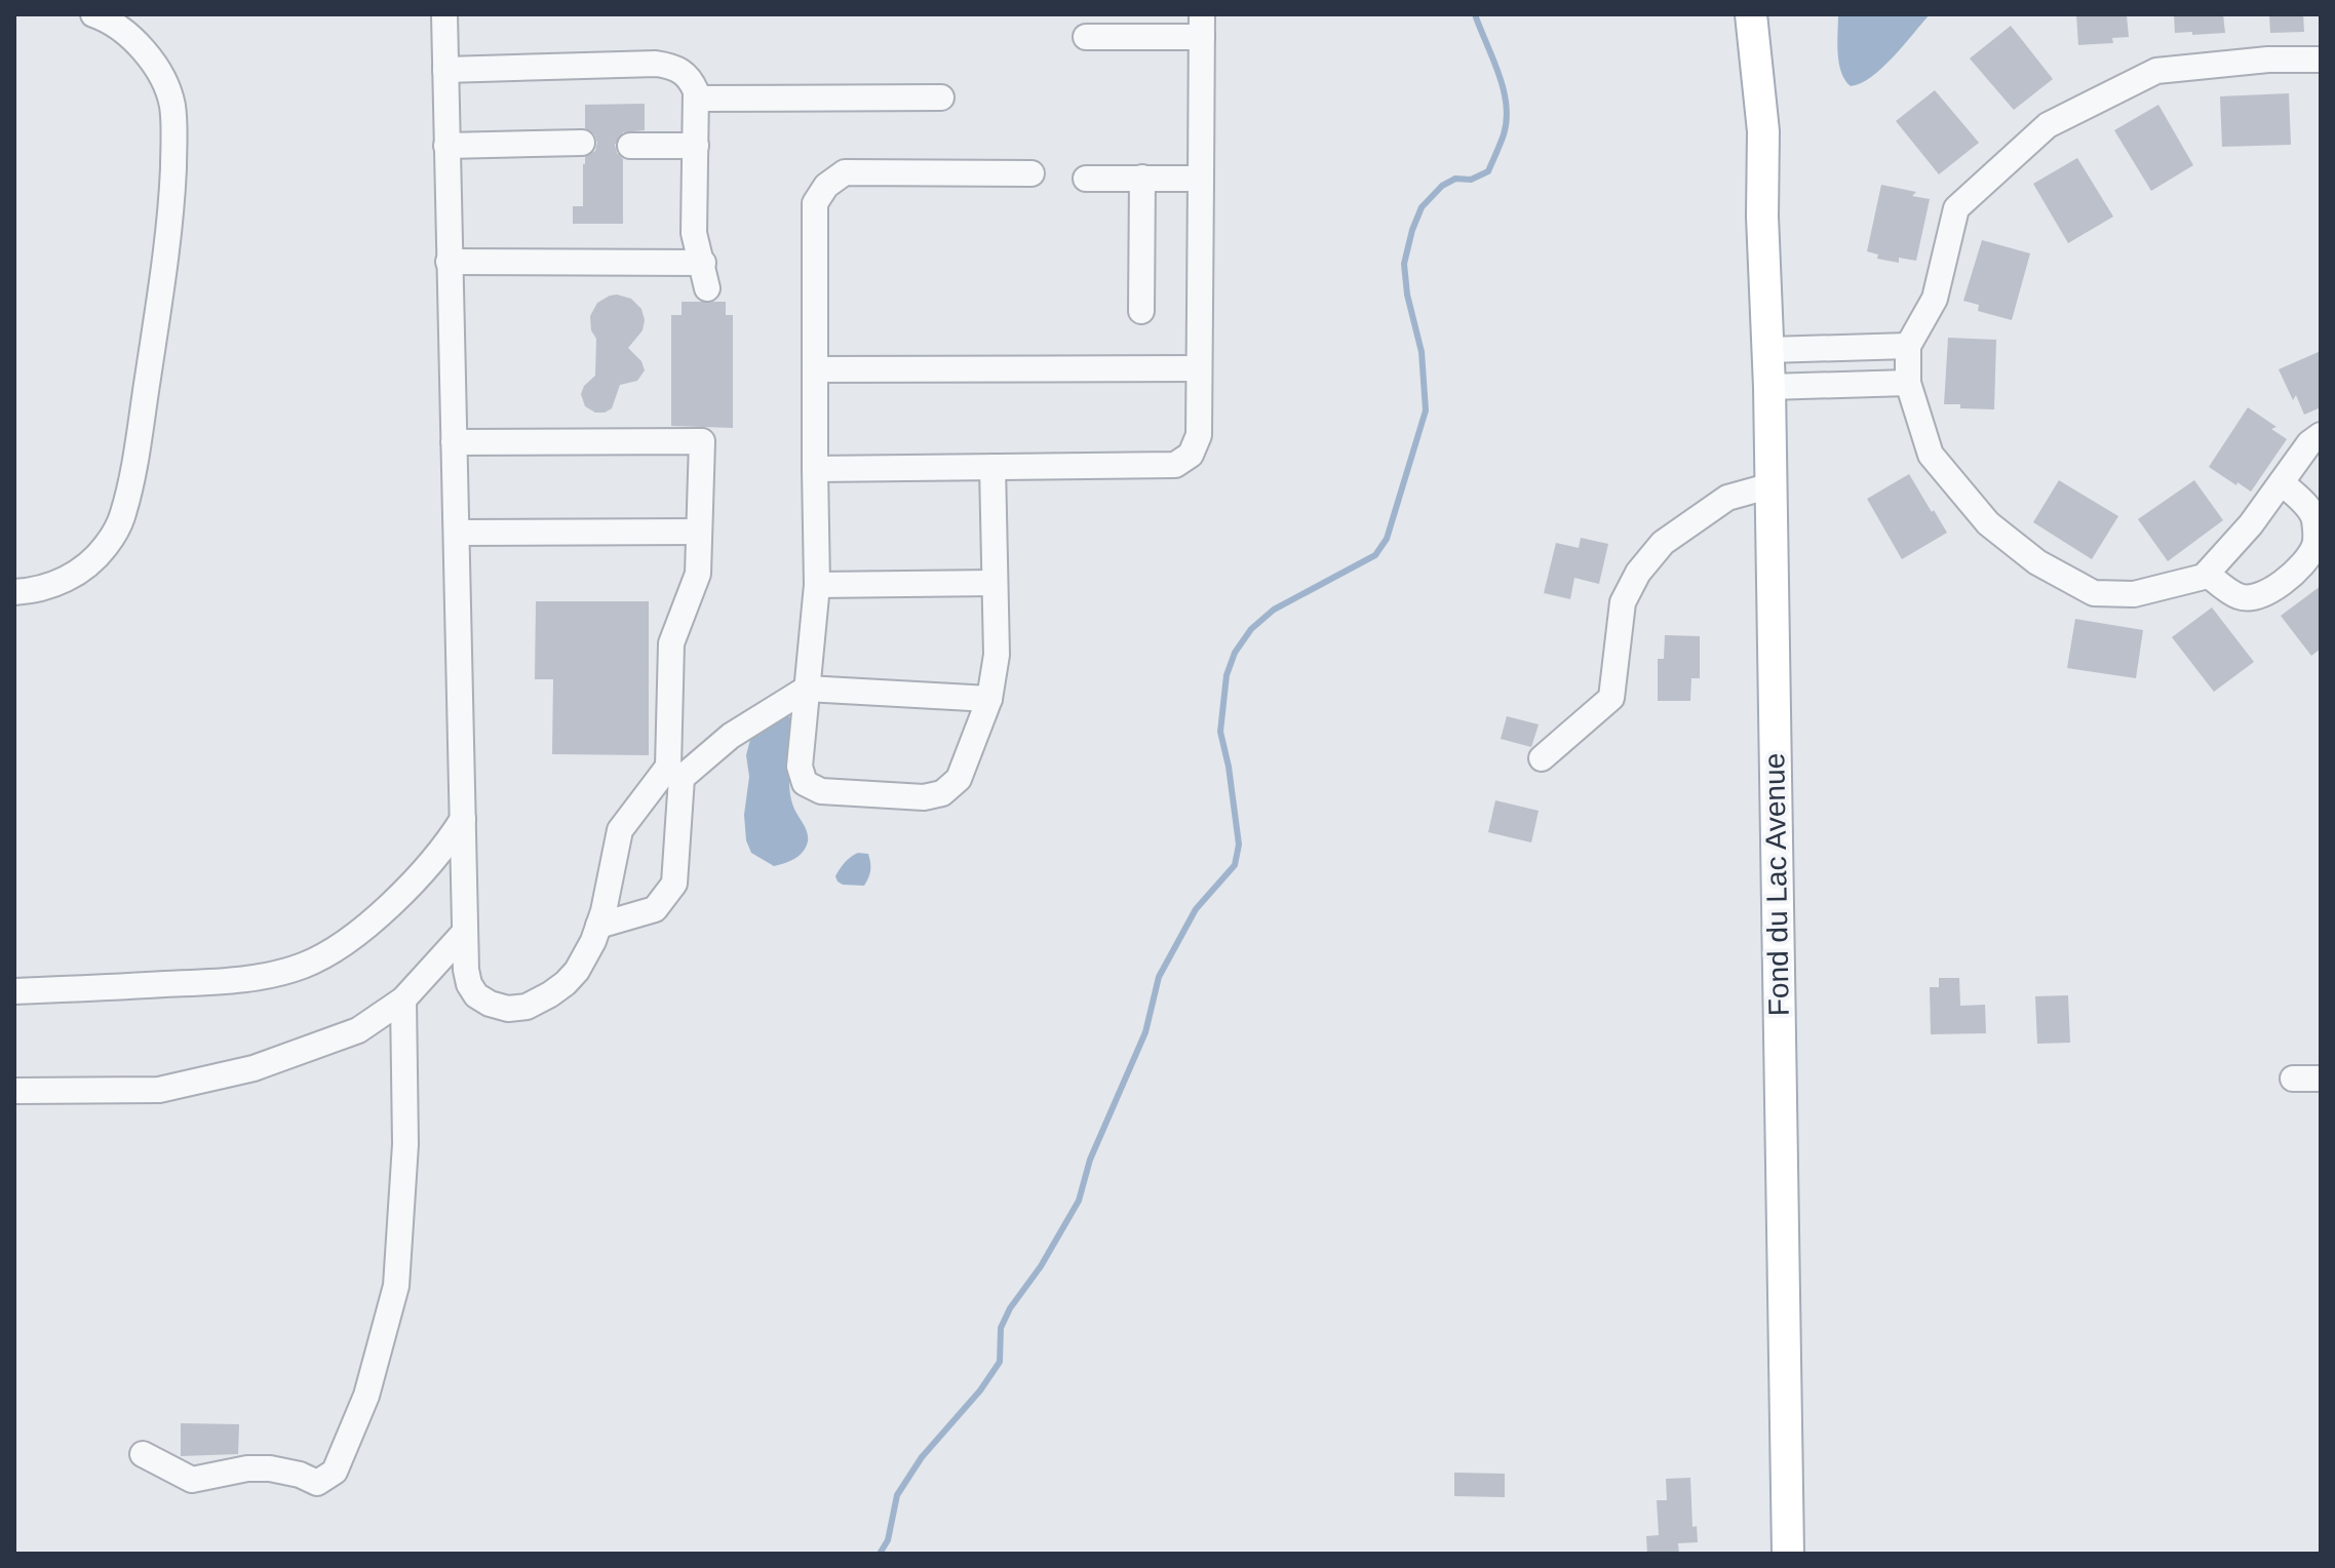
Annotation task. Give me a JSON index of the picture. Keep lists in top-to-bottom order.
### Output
{
  "streets": {
    "main road": ["Fond du Lac Avenue"]
  }
}
